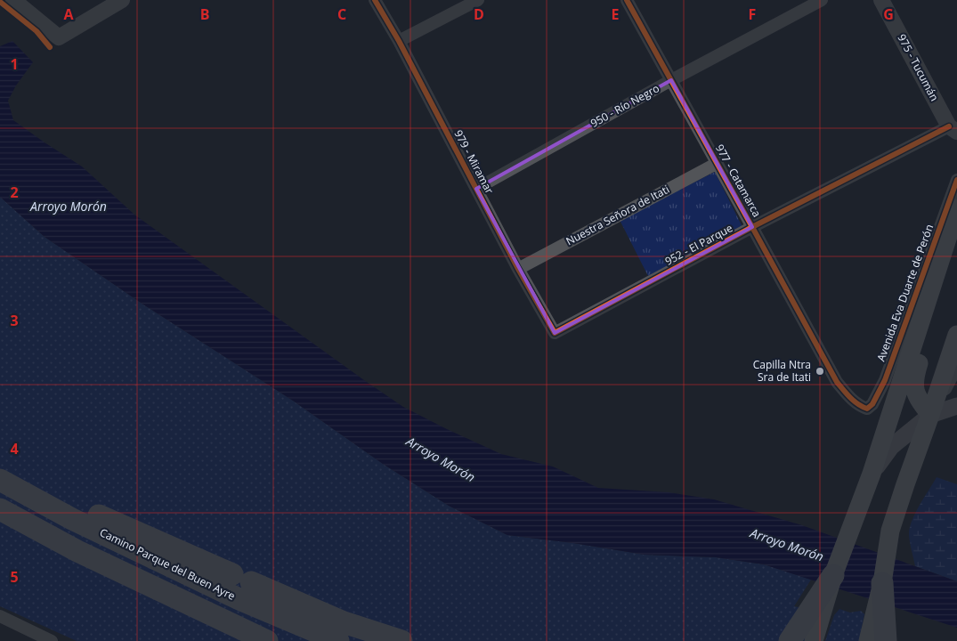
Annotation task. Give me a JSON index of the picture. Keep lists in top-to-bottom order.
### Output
{
  "streets": {
    "highway": ["Camino Parque del Buen Ayre"],
    "main road": ["Avenida Eva Duarte de Perón"],
    "street": [
      "975 - Tucumán",
      "950 - Río Negro",
      "979 - Miramar",
      "977 - Catamarca",
      "Nuestra Señora de Itati",
      "952 - El Parque"
    ]
  },
  "crossings": [
    ["975 - Tucumán", "952 - El Parque"],
    ["950 - Río Negro", "979 - Miramar"],
    ["950 - Río Negro", "977 - Catamarca"],
    ["979 - Miramar", "Nuestra Señora de Itati"],
    ["979 - Miramar", "952 - El Parque"],
    ["977 - Catamarca", "Nuestra Señora de Itati"],
    ["977 - Catamarca", "952 - El Parque"],
    ["977 - Catamarca", "Avenida Eva Duarte de Perón"]
  ],
  "water": ["Arroyo Morón"],
  "places": ["Capilla Ntra Sra de Itati"],
  "grid": {
    "columns": [
      "A",
      "B",
      "C",
      "D",
      "E",
      "F",
      "G"
    ],
    "rows": [
      "1",
      "2",
      "3",
      "4",
      "5"
    ]
  }
}
